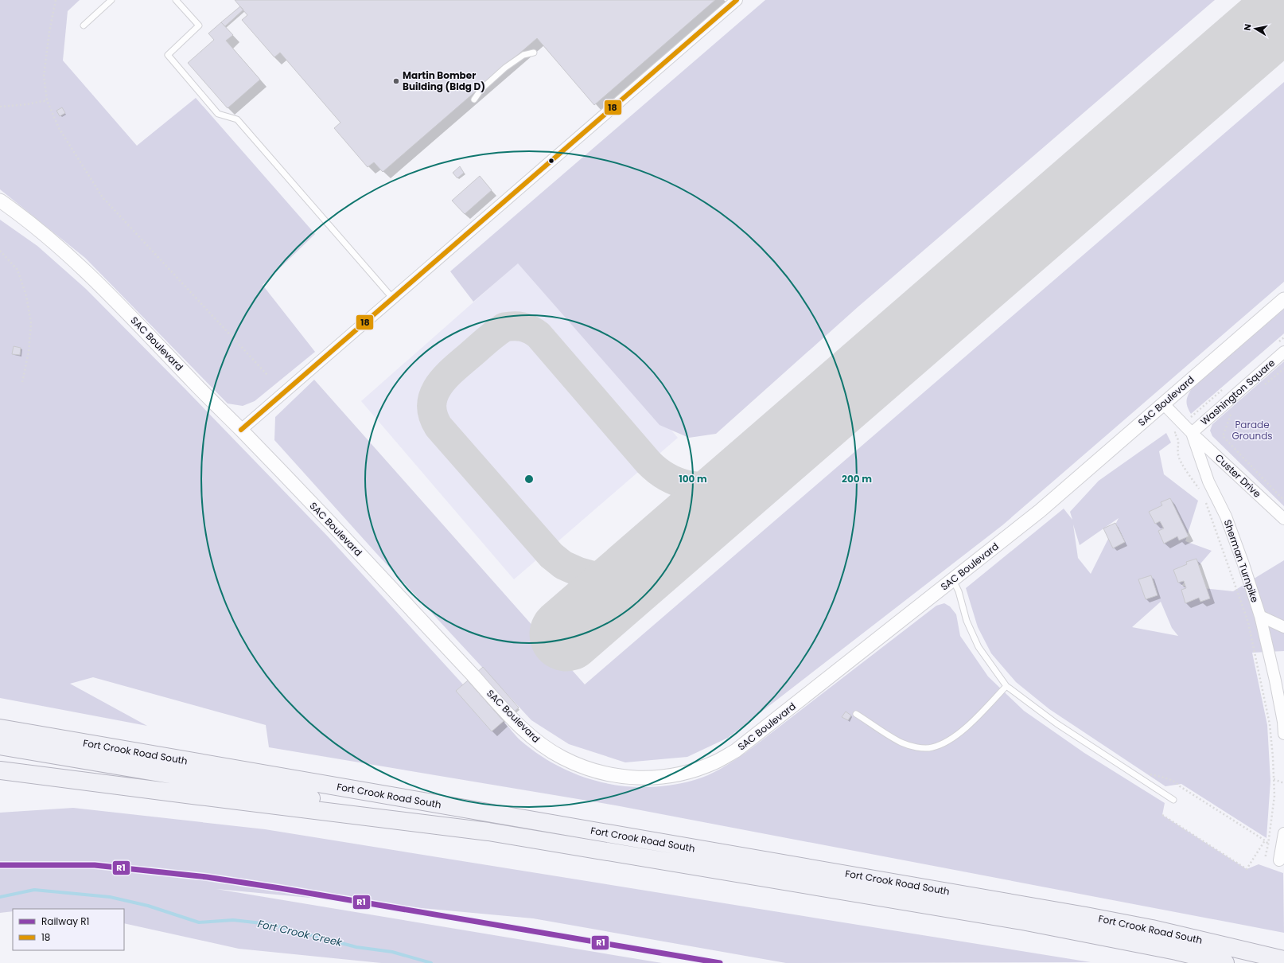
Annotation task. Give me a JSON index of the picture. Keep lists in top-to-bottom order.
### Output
{
  "streets": {
    "main road": ["Fort Crook Road South"],
    "street": [
      "SAC Boulevard",
      "Washington Square",
      "Custer Drive",
      "Sherman Turnpike"
    ]
  },
  "crossings": [
    ["SAC Boulevard", "Sherman Turnpike"],
    ["Washington Square", "Custer Drive"],
    ["Washington Square", "Sherman Turnpike"],
    ["Custer Drive", "Sherman Turnpike"]
  ],
  "water": ["Fort Crook Creek"],
  "parks": ["Parade Grounds"],
  "places": ["Martin Bomber Building (Bldg D)"],
  "lines": ["transit line 18", "rail line R1"],
  "legend": ["Railway R1", "18"],
  "north": "left",
  "rings": ["100 m", "200 m"]
}
